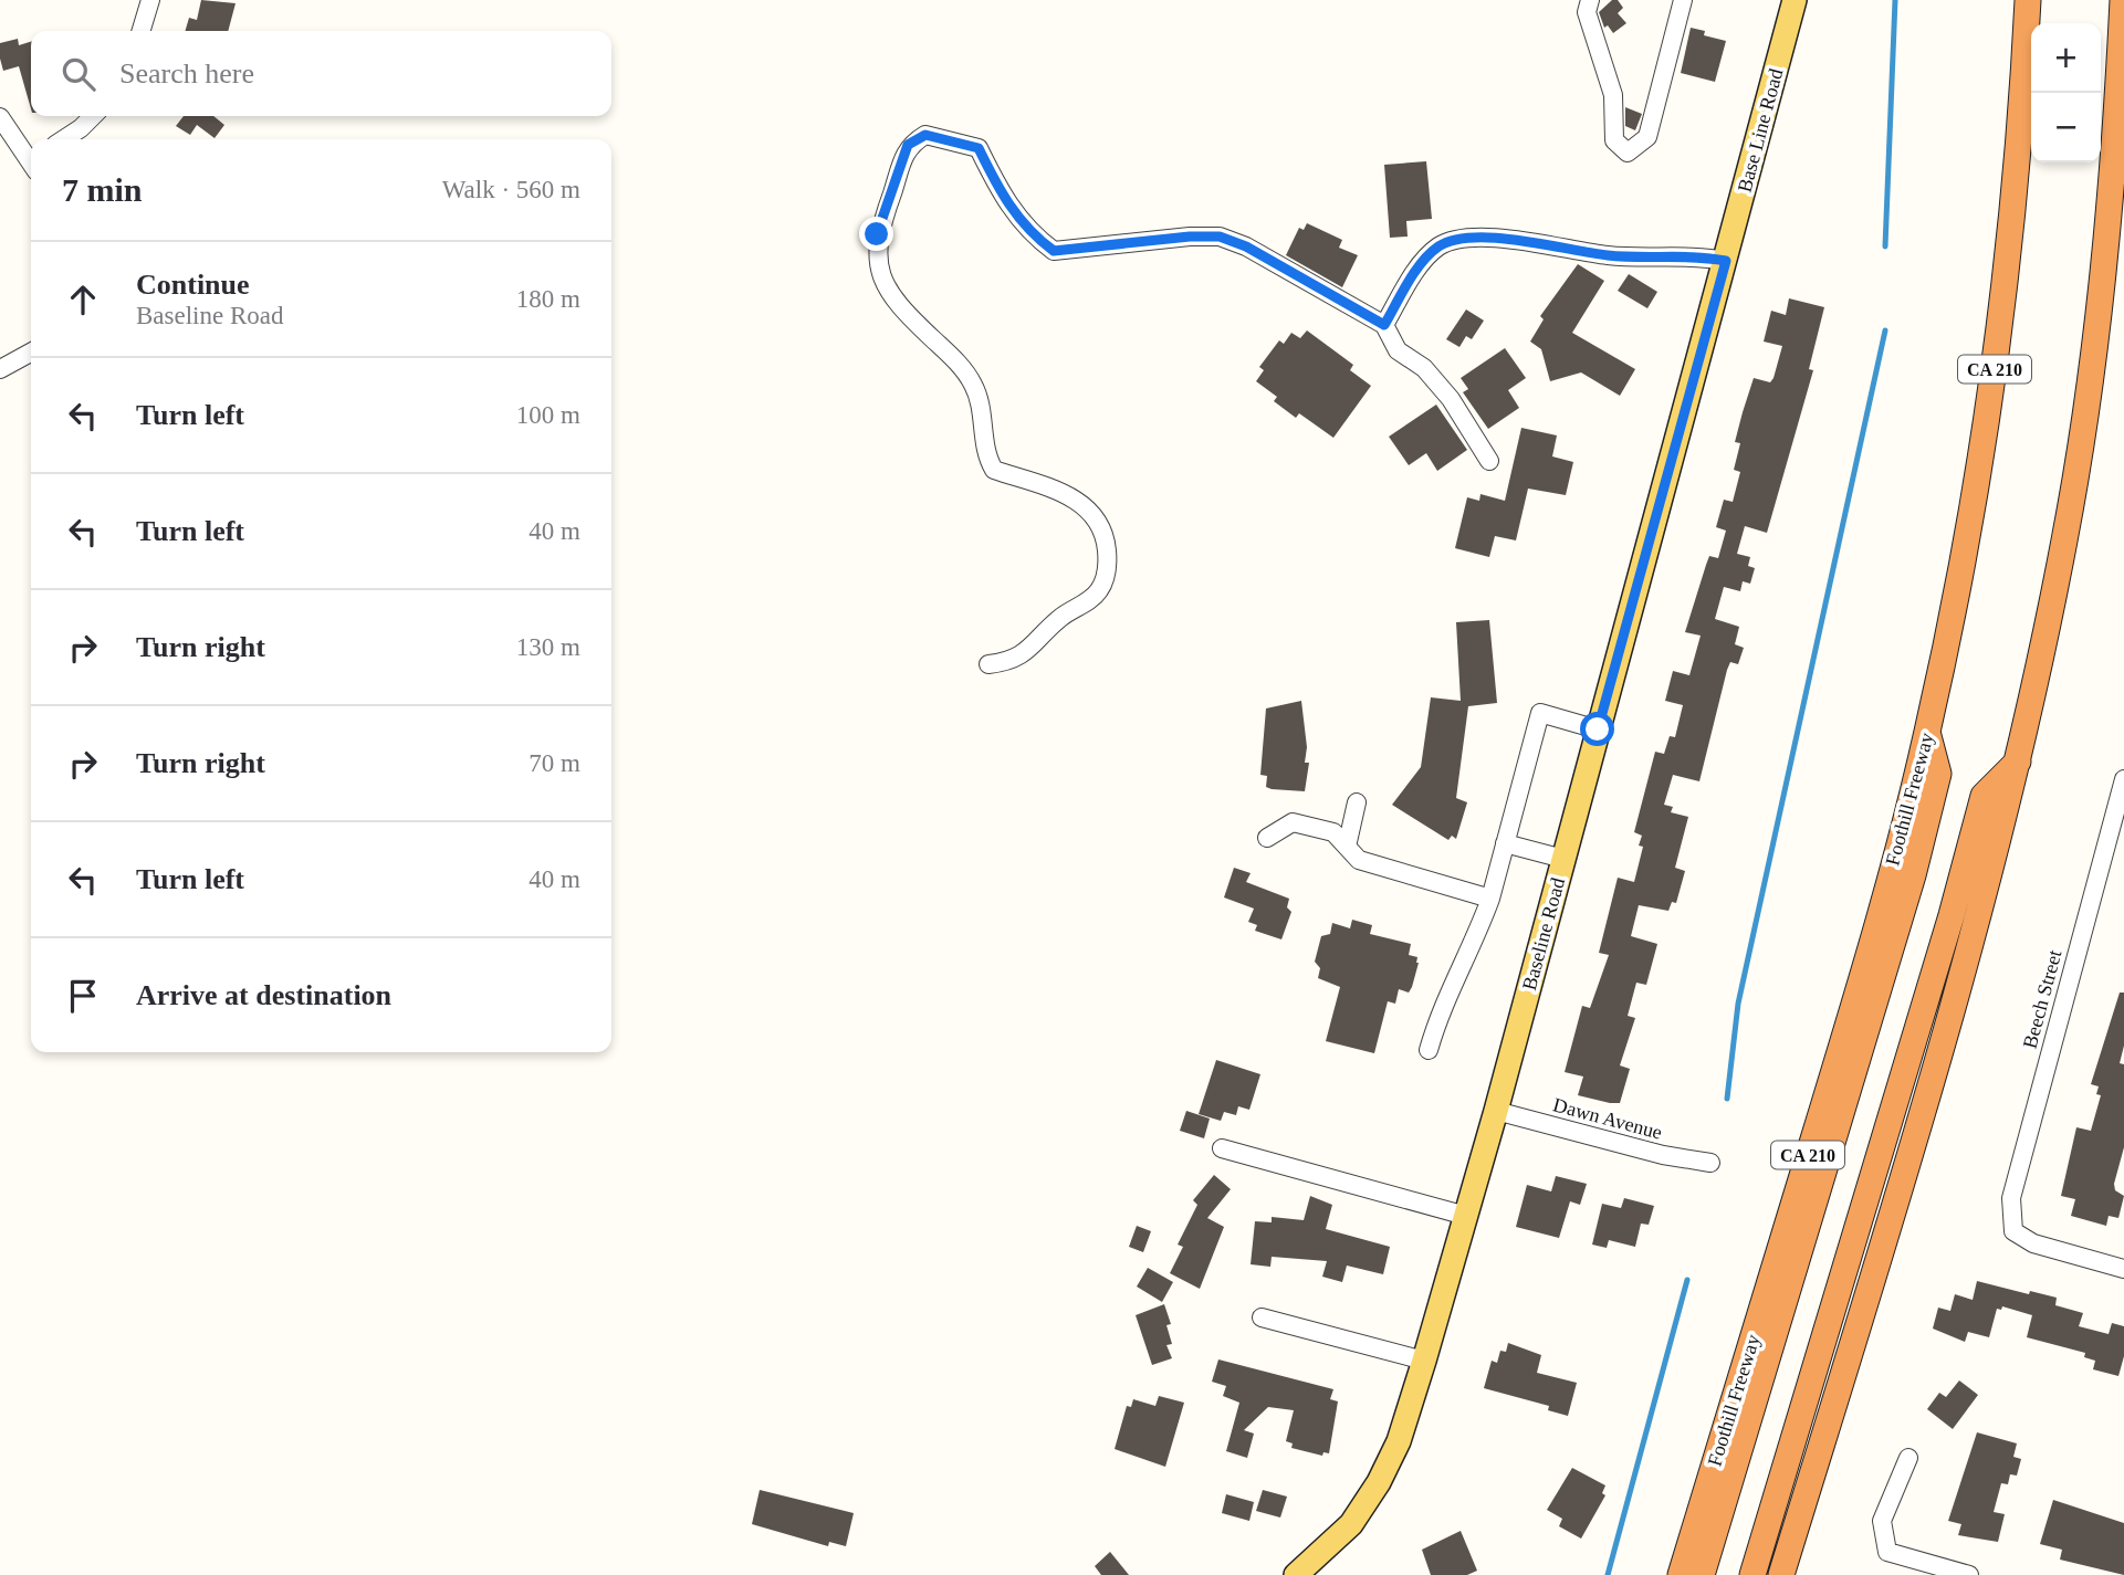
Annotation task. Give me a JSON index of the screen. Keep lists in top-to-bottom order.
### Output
{
  "streets": {
    "highway": ["CA 210", "Foothill Freeway"],
    "main road": ["Base Line Road", "Baseline Road"],
    "street": ["Beech Street", "Dawn Avenue"]
  },
  "crossings": [
    ["Base Line Road", "Baseline Road"],
    ["Baseline Road", "Dawn Avenue"]
  ],
  "page": {
    "map_buttons": ["+", "−"],
    "search": "Search here",
    "heading": ["7 min", "Walk · 560 m"],
    "list": [
      ["Continue", "Baseline Road", "180 m"],
      ["Turn left", "100 m"],
      ["Turn left", "40 m"],
      ["Turn right", "130 m"],
      ["Turn right", "70 m"],
      ["Turn left", "40 m"],
      "Arrive at destination"
    ]
  }
}
